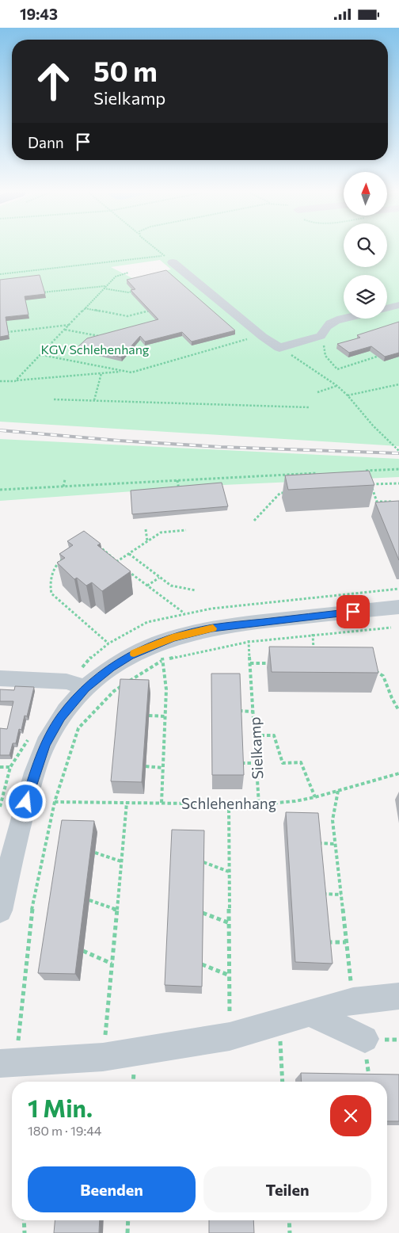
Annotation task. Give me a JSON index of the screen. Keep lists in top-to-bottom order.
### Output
{
  "streets": {
    "path": ["Sielkamp", "Schlehenhang"]
  },
  "crossings": [
    ["Sielkamp", "Schlehenhang"]
  ],
  "parks": ["KGV Schlehenhang"],
  "north": "top",
  "page": {
    "status": "19:43",
    "turn": ["50 m", "Sielkamp"],
    "then": "Dann",
    "heading": ["1 Min.", "180 m · 19:44"],
    "buttons": ["Beenden", "Teilen"]
  }
}
